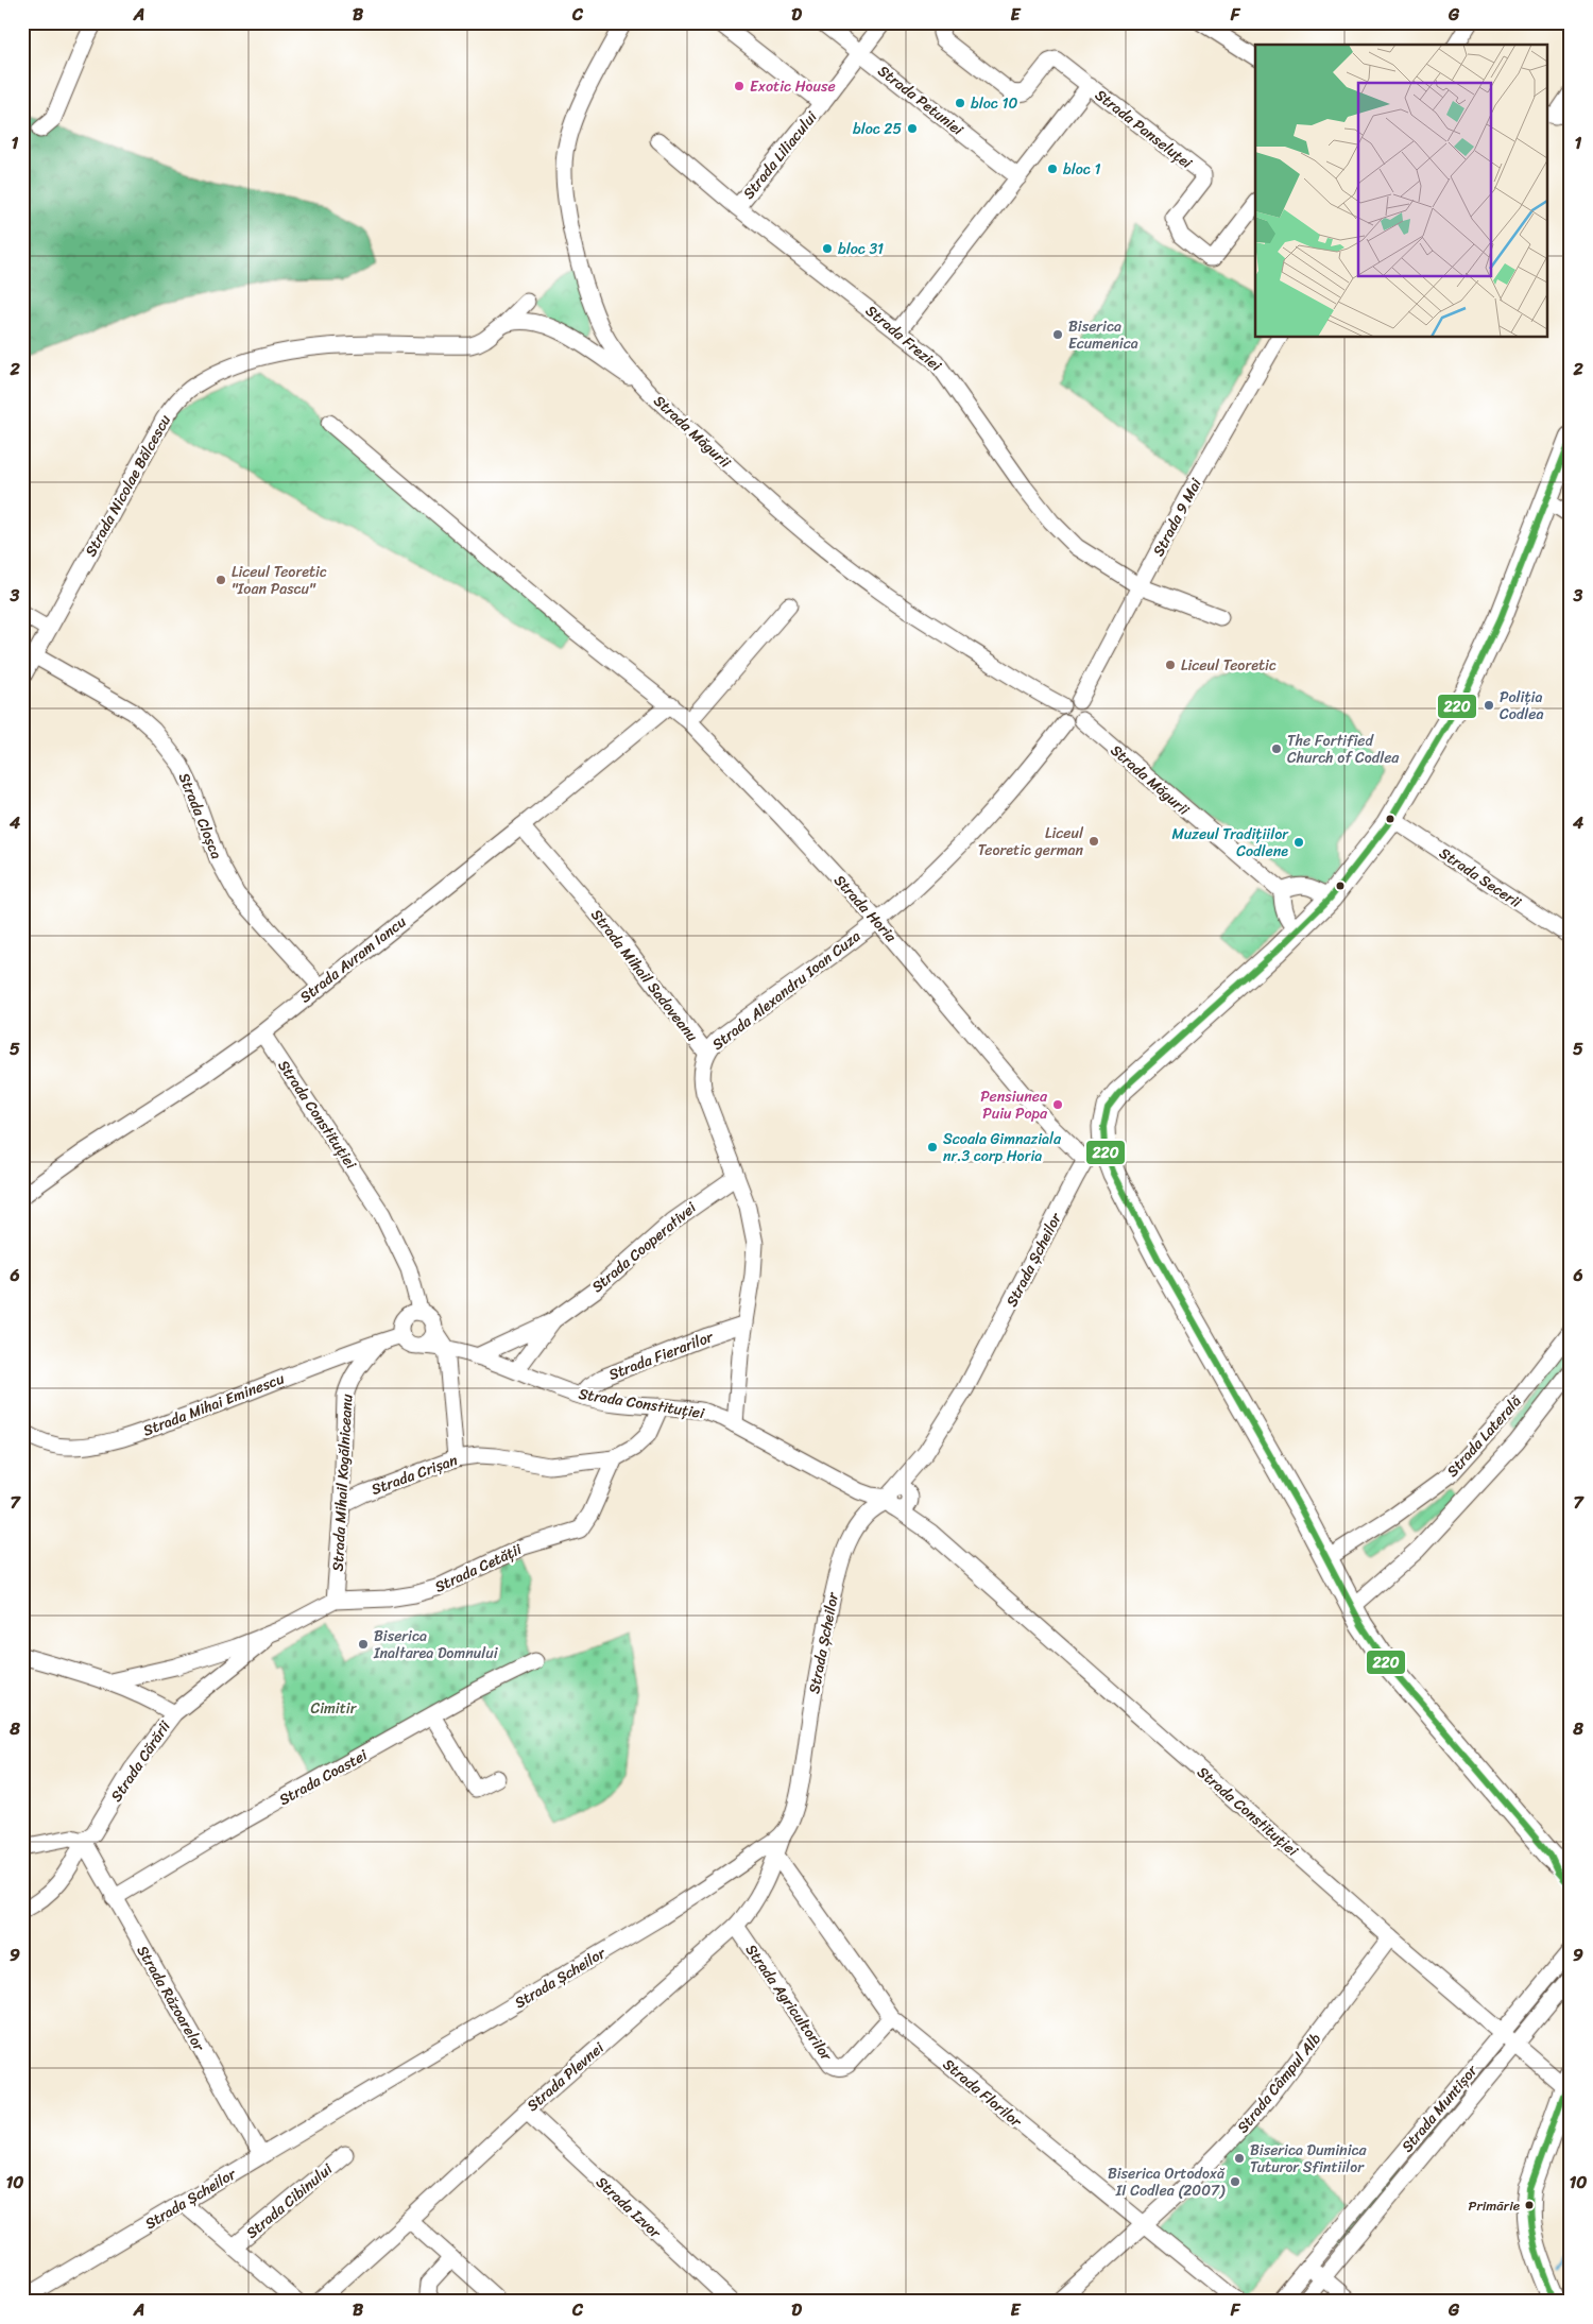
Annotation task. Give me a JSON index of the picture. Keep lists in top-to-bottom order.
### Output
{
  "streets": {
    "street": [
      "Strada Petuniei",
      "Strada Panseluței",
      "Strada Liliacului",
      "Strada Freziei",
      "Strada Măgurii",
      "Strada Nicolae Bălcescu",
      "Strada 9 Mai",
      "Strada Cloșca",
      "Strada Secerii",
      "Strada Horia",
      "Strada Avram Iancu",
      "Strada Mihail Sadoveanu",
      "Strada Alexandru Ioan Cuza",
      "Strada Constituției",
      "Strada Cooperativei",
      "Strada Șcheilor",
      "Strada Fierarilor",
      "Strada Mihai Eminescu",
      "Strada Laterală",
      "Strada Crișan",
      "Strada Mihail Kogălniceanu",
      "Strada Cetății",
      "Strada Cărării",
      "Strada Coastei",
      "Strada Răzoarelor",
      "Strada Agricultorilor",
      "Strada Plevnei",
      "Strada Câmpul Alb",
      "Strada Florilor",
      "Strada Muntișor",
      "Strada Cibinului",
      "Strada Izvor"
    ]
  },
  "crossings": [
    ["Strada Petuniei", "Strada Panseluței"],
    ["Strada Petuniei", "Strada Liliacului"],
    ["Strada Panseluței", "Strada Freziei"],
    ["Strada Liliacului", "Strada Freziei"],
    ["Strada Freziei", "Strada 9 Mai"],
    ["Strada Măgurii", "Strada 9 Mai"],
    ["Strada Măgurii", "Strada Alexandru Ioan Cuza"],
    ["Strada Nicolae Bălcescu", "Strada Cloșca"],
    ["Strada 9 Mai", "Strada Alexandru Ioan Cuza"],
    ["Strada Cloșca", "Strada Avram Iancu"],
    ["Strada Horia", "Strada Avram Iancu"],
    ["Strada Horia", "Strada Alexandru Ioan Cuza"],
    ["Strada Horia", "Strada Șcheilor"],
    ["Strada Avram Iancu", "Strada Mihail Sadoveanu"],
    ["Strada Avram Iancu", "Strada Constituției"],
    ["Strada Mihail Sadoveanu", "Strada Alexandru Ioan Cuza"],
    ["Strada Mihail Sadoveanu", "Strada Constituției"],
    ["Strada Mihail Sadoveanu", "Strada Cooperativei"],
    ["Strada Mihail Sadoveanu", "Strada Fierarilor"],
    ["Strada Constituției", "Strada Cooperativei"],
    ["Strada Constituției", "Strada Șcheilor"],
    ["Strada Constituției", "Strada Fierarilor"],
    ["Strada Constituției", "Strada Mihai Eminescu"],
    ["Strada Constituției", "Strada Câmpul Alb"],
    ["Strada Constituției", "Strada Muntișor"],
    ["Strada Șcheilor", "Strada Răzoarelor"],
    ["Strada Șcheilor", "Strada Plevnei"],
    ["Strada Șcheilor", "Strada Florilor"],
    ["Strada Mihai Eminescu", "Strada Mihail Kogălniceanu"],
    ["Strada Crișan", "Strada Mihail Kogălniceanu"],
    ["Strada Crișan", "Strada Cetății"],
    ["Strada Mihail Kogălniceanu", "Strada Cetății"],
    ["Strada Cetății", "Strada Cărării"],
    ["Strada Cărării", "Strada Răzoarelor"],
    ["Strada Coastei", "Strada Răzoarelor"],
    ["Strada Agricultorilor", "Strada Plevnei"],
    ["Strada Agricultorilor", "Strada Florilor"],
    ["Strada Plevnei", "Strada Florilor"],
    ["Strada Plevnei", "Strada Izvor"],
    ["Strada Câmpul Alb", "Strada Florilor"]
  ],
  "parks": ["Cimitir"],
  "places": [
    "Exotic House",
    "bloc 10",
    "bloc 25",
    "bloc 1",
    "bloc 31",
    "Biserica Ecumenica",
    "Liceul Teoretic \"Ioan Pascu\"",
    "Liceul Teoretic",
    "Poliția Codlea",
    "The Fortified Church of Codlea",
    "Liceul Teoretic german",
    "Muzeul Tradițiilor Codlene",
    "Pensiunea Puiu Popa",
    "Scoala Gimnaziala nr.3 corp Horia",
    "Biserica Inaltarea Domnului",
    "Biserica Duminica Tuturor Sfintiilor",
    "Biserica Ortodoxă II Codlea (2007)",
    "Primărie"
  ],
  "lines": ["transit line 220"],
  "grid": {
    "columns": [
      "A",
      "B",
      "C",
      "D",
      "E",
      "F",
      "G"
    ],
    "rows": [
      "1",
      "2",
      "3",
      "4",
      "5",
      "6",
      "7",
      "8",
      "9",
      "10"
    ]
  }
}
